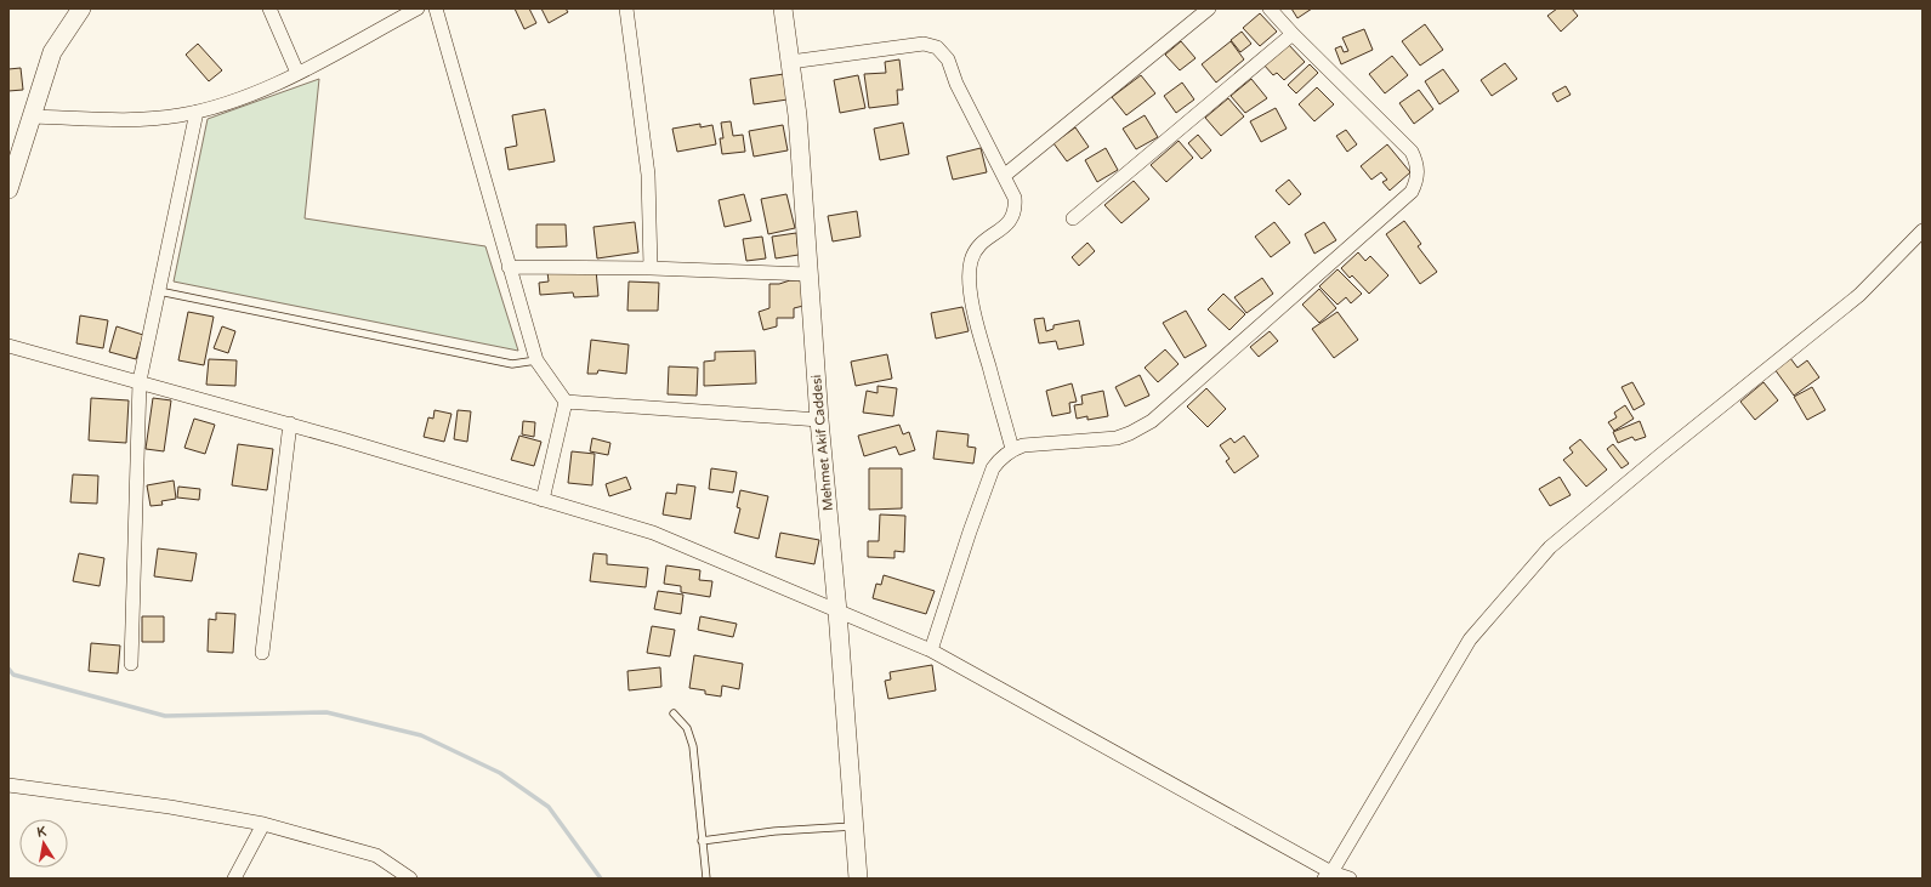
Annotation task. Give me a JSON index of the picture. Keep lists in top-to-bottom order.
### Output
{
  "streets": {
    "street": ["Mehmet Akif Caddesi"]
  },
  "north": "top"
}
